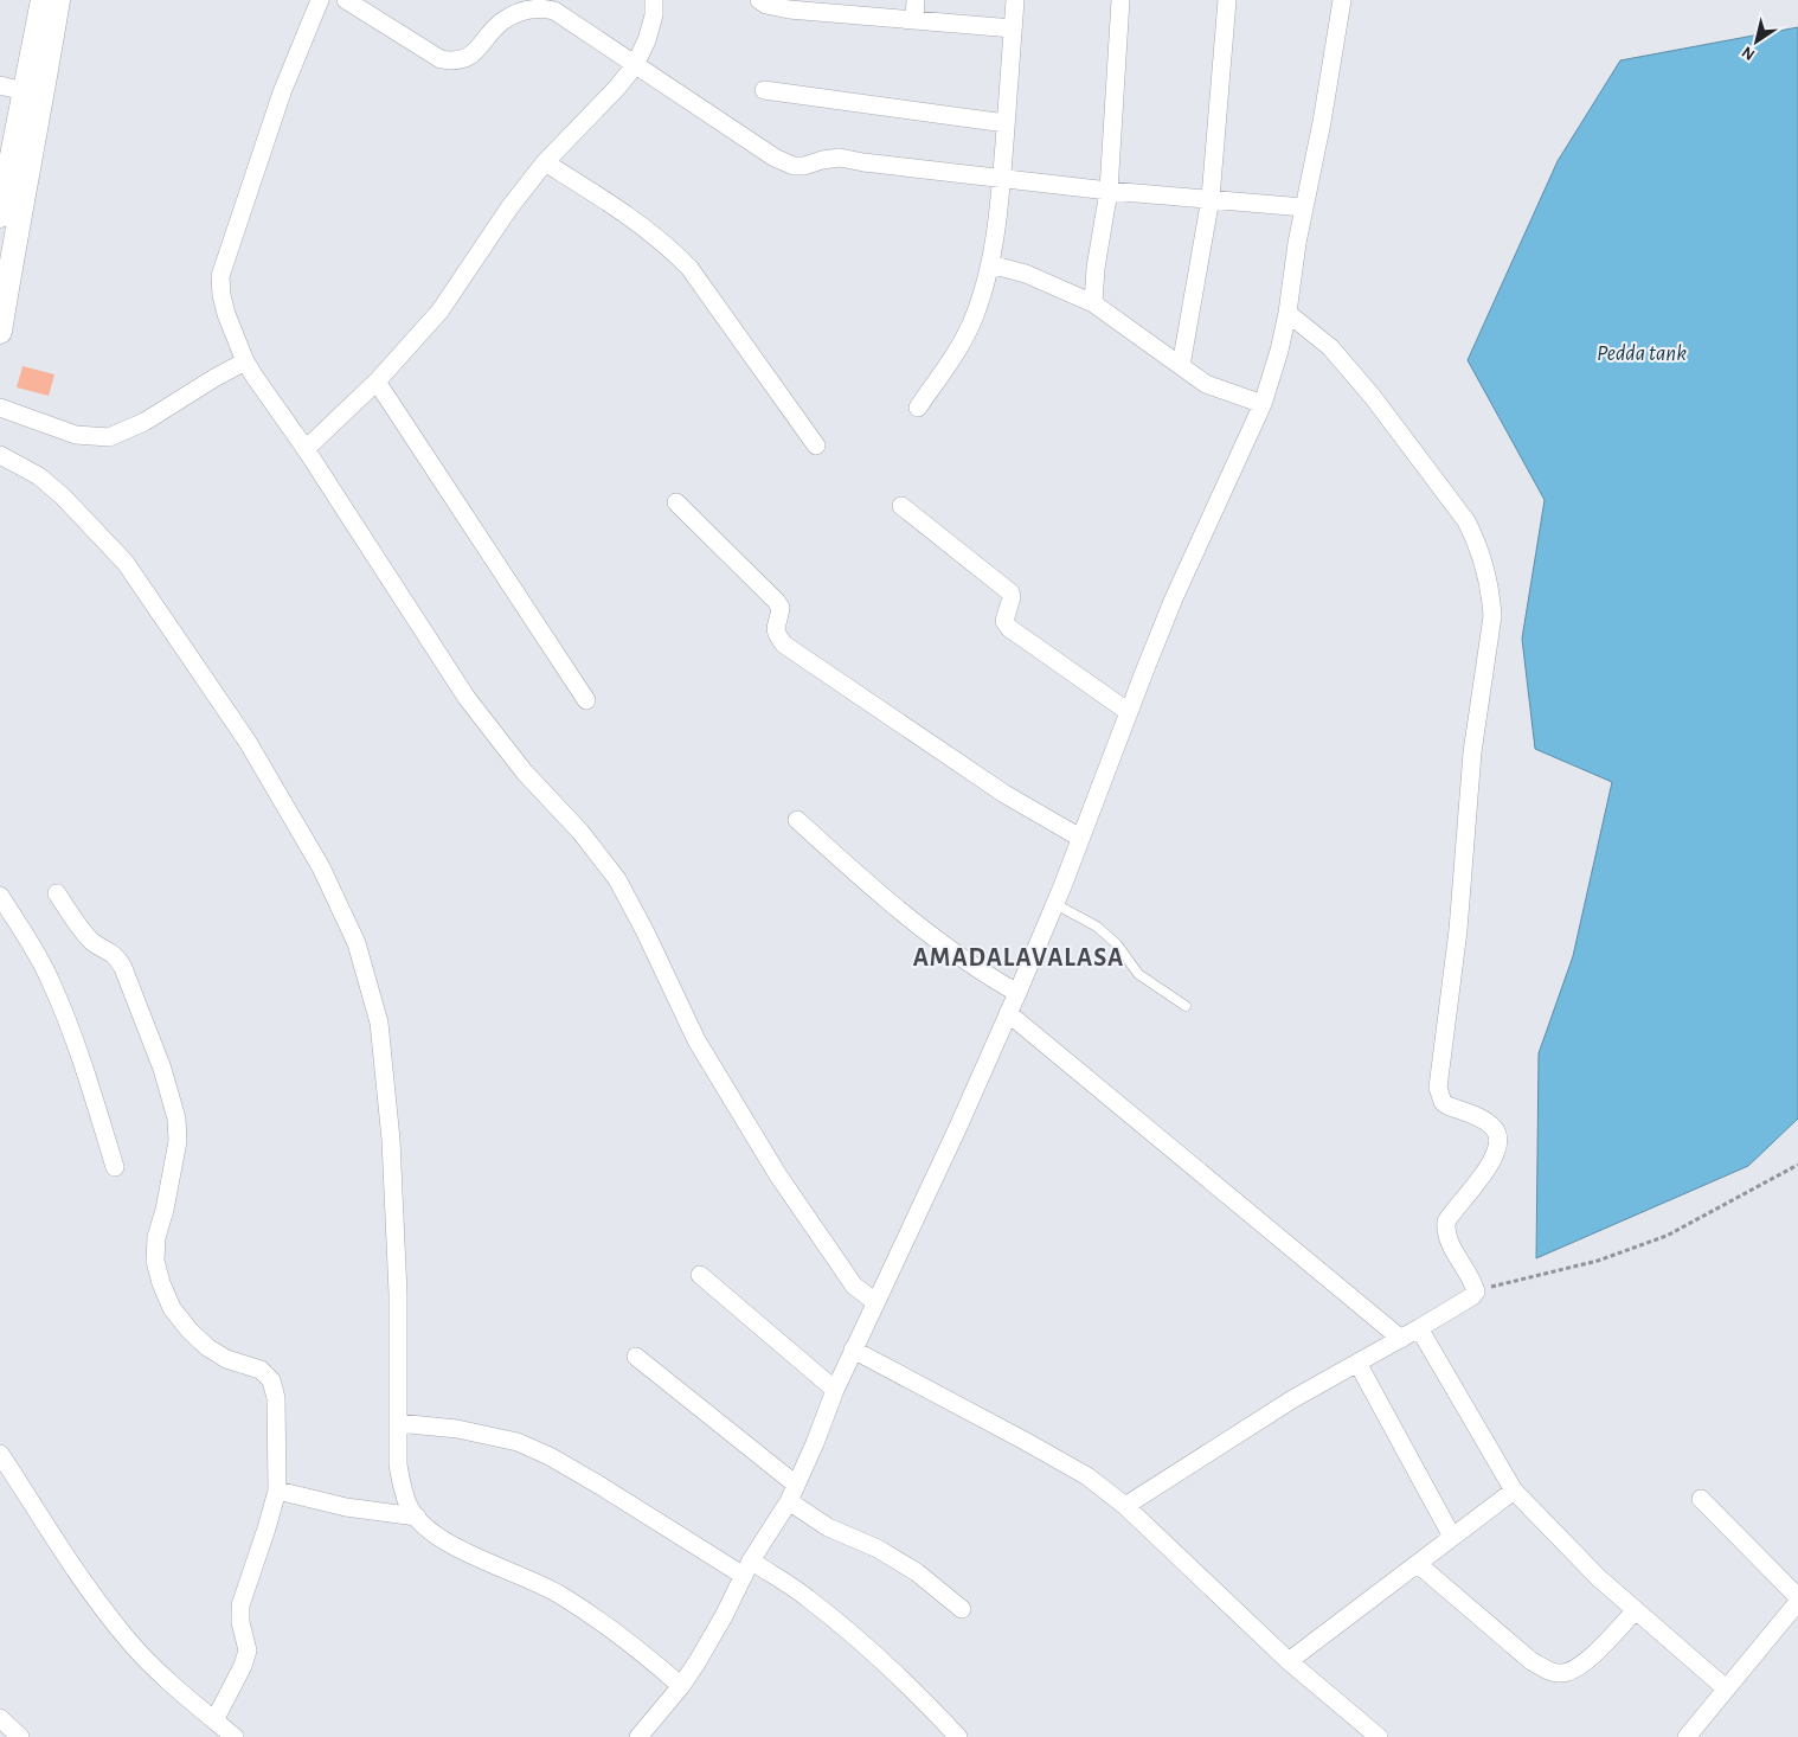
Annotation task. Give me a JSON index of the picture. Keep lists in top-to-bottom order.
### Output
{
  "districts": ["AMADALAVALASA"],
  "water": ["Pedda tank"],
  "north": "bottom left"
}
